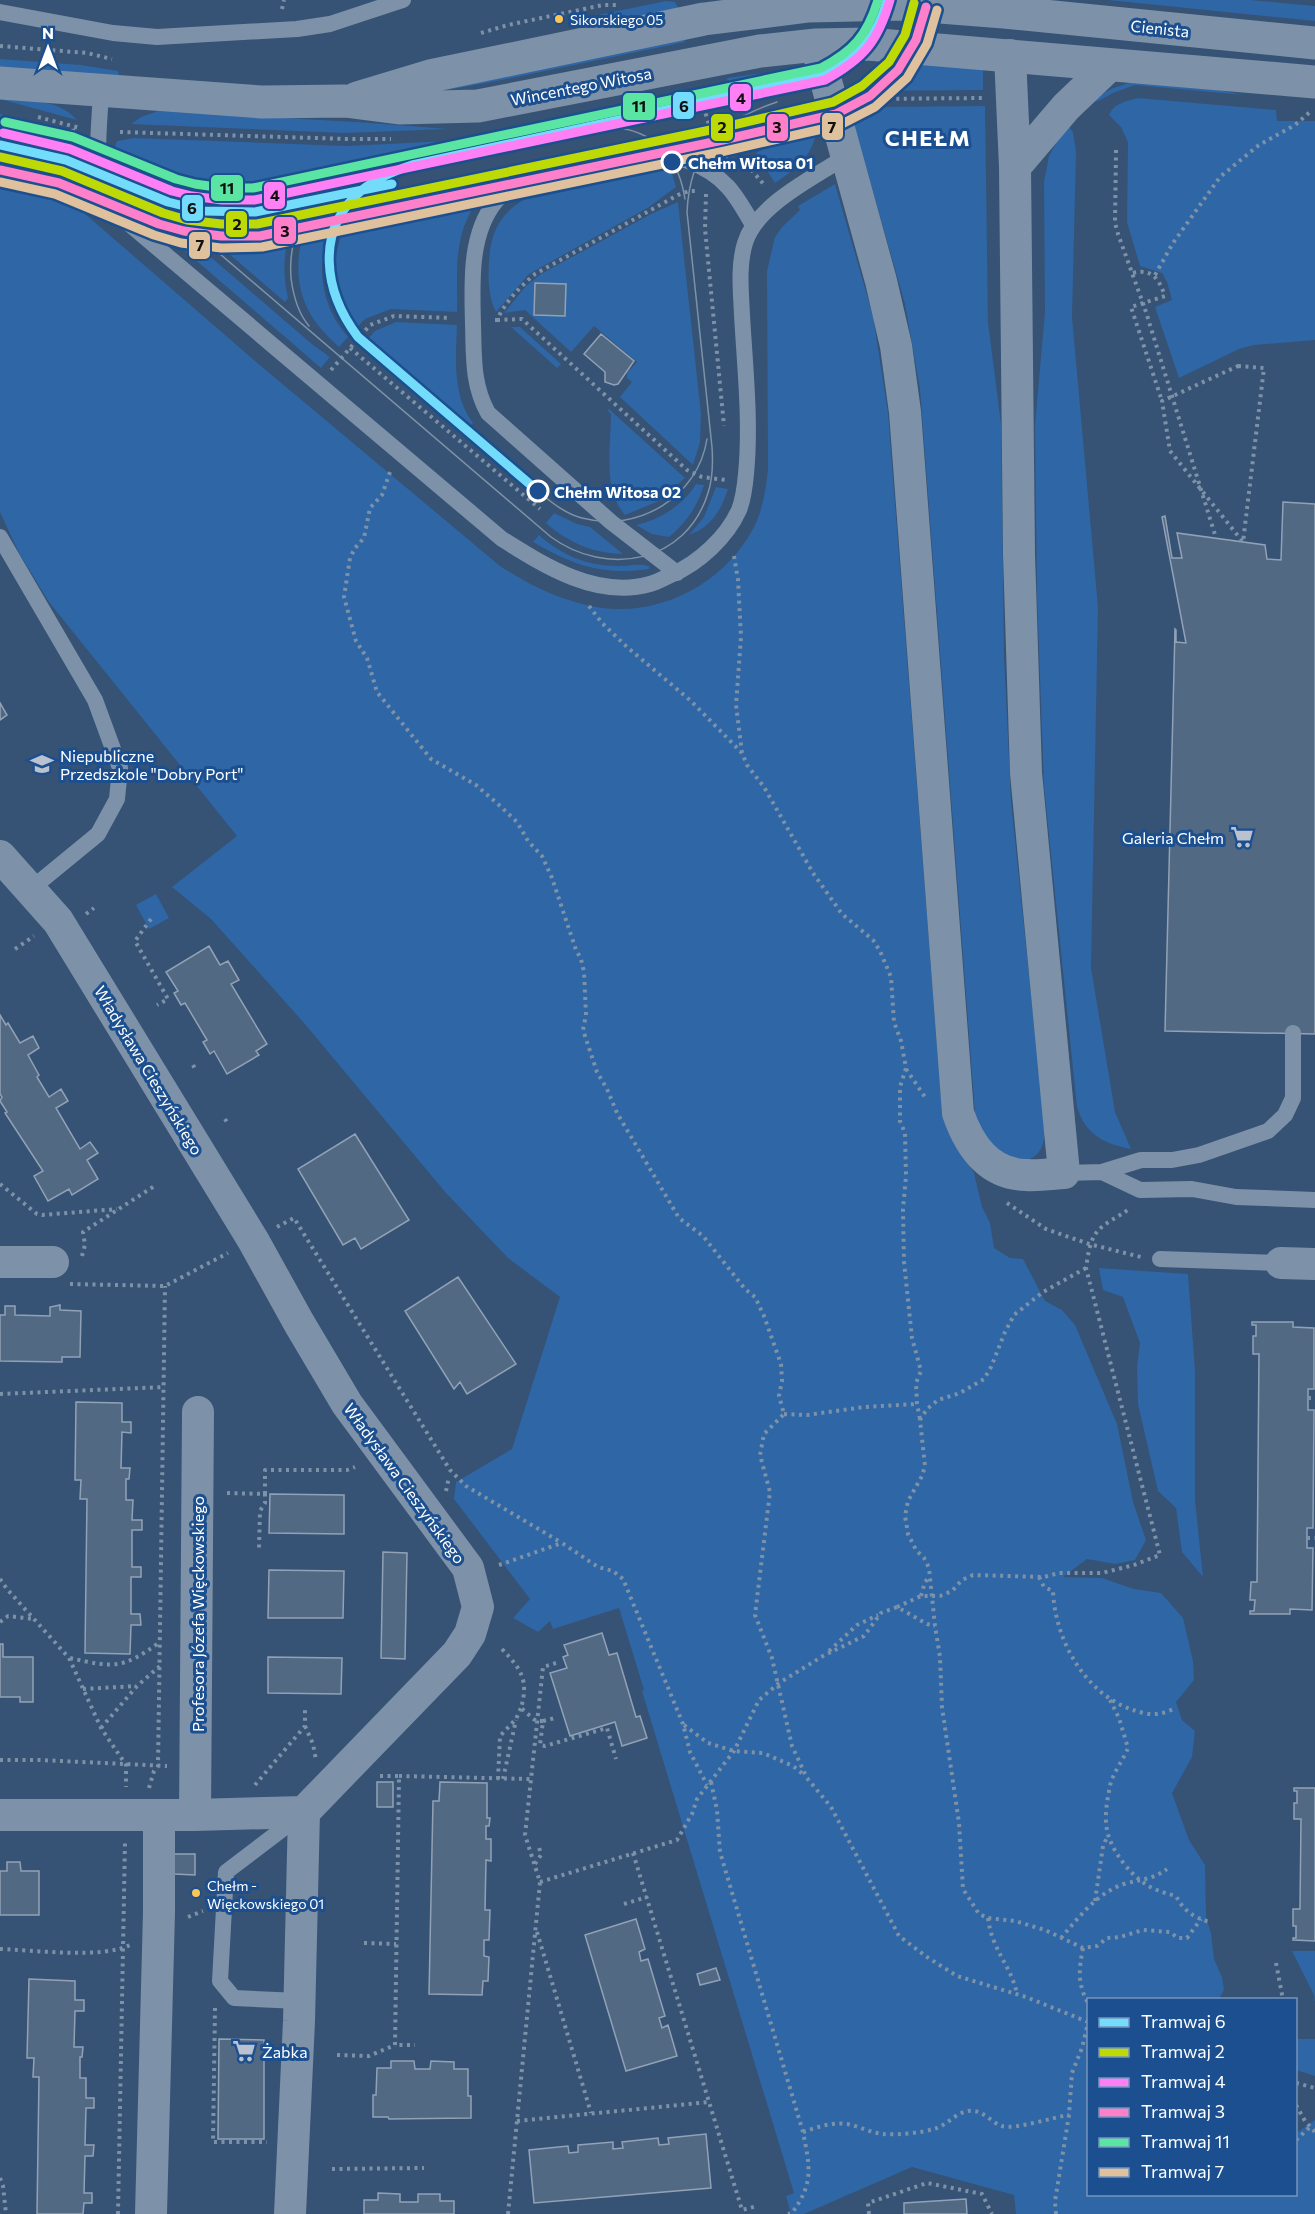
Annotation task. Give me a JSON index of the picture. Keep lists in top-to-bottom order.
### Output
{
  "streets": {
    "street": [
      "Cienista",
      "Wincentego Witosa",
      "Władysława Cieszyńskiego",
      "Profesora Józefa Więckowskiego"
    ]
  },
  "crossings": [
    ["Cienista", "Wincentego Witosa"]
  ],
  "districts": ["CHEŁM"],
  "places": {
    "other": [
      "Sikorskiego 05",
      "Chełm Witosa 01",
      "Chełm Witosa 02",
      "Chełm - Więckowskiego 01"
    ],
    "school or university": ["Niepubliczne Przedszkole \"Dobry Port\""],
    "supermarket": ["Galeria Chełm", "Żabka"]
  },
  "lines": [
    "tram line 6",
    "tram line 4",
    "tram line 11",
    "tram line 2",
    "tram line 3",
    "tram line 7"
  ],
  "legend": [
    "Tramwaj 6",
    "Tramwaj 2",
    "Tramwaj 4",
    "Tramwaj 3",
    "Tramwaj 11",
    "Tramwaj 7"
  ],
  "north": "top"
}
